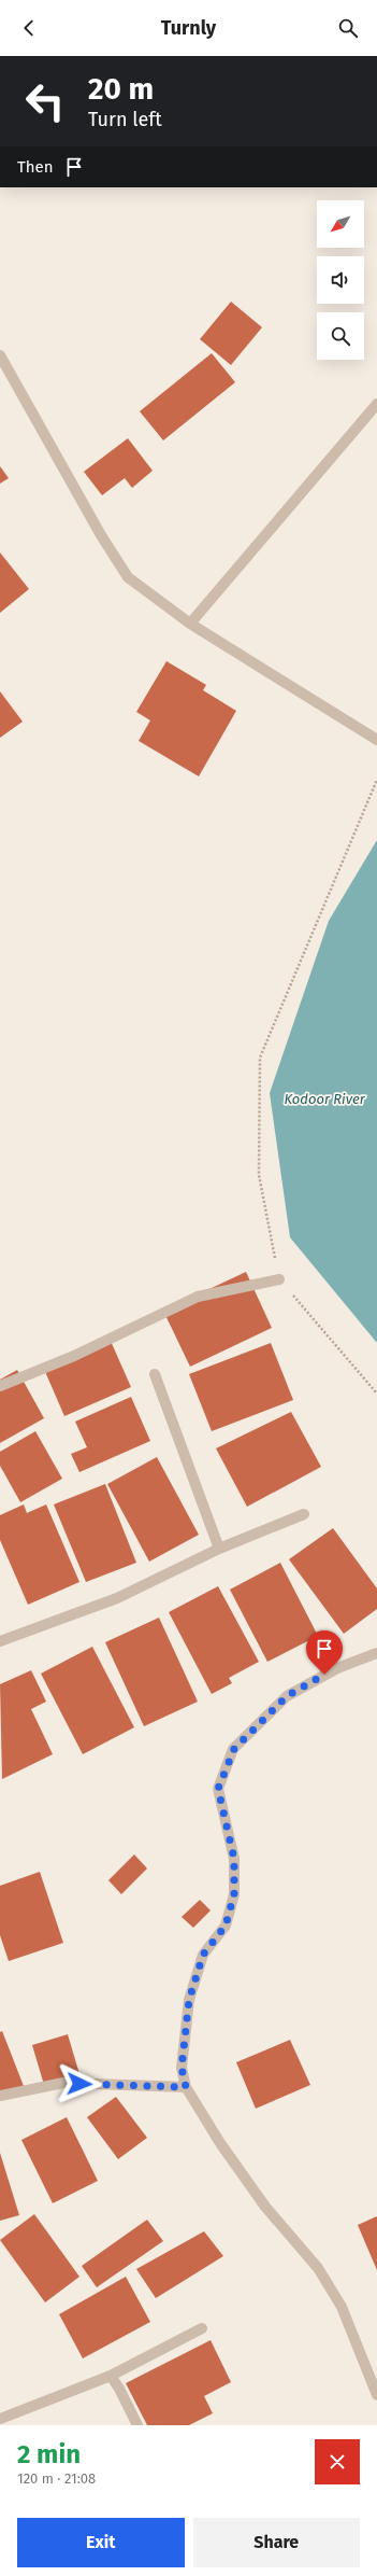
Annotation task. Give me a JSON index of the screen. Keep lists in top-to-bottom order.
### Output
{
  "water": ["Kodoor River"],
  "north": "bottom left",
  "page": {
    "header": "Turnly",
    "turn": ["20 m", "Turn left"],
    "then": "Then",
    "heading": ["2 min", "120 m · 21:08"],
    "buttons": ["Exit", "Share"]
  }
}
